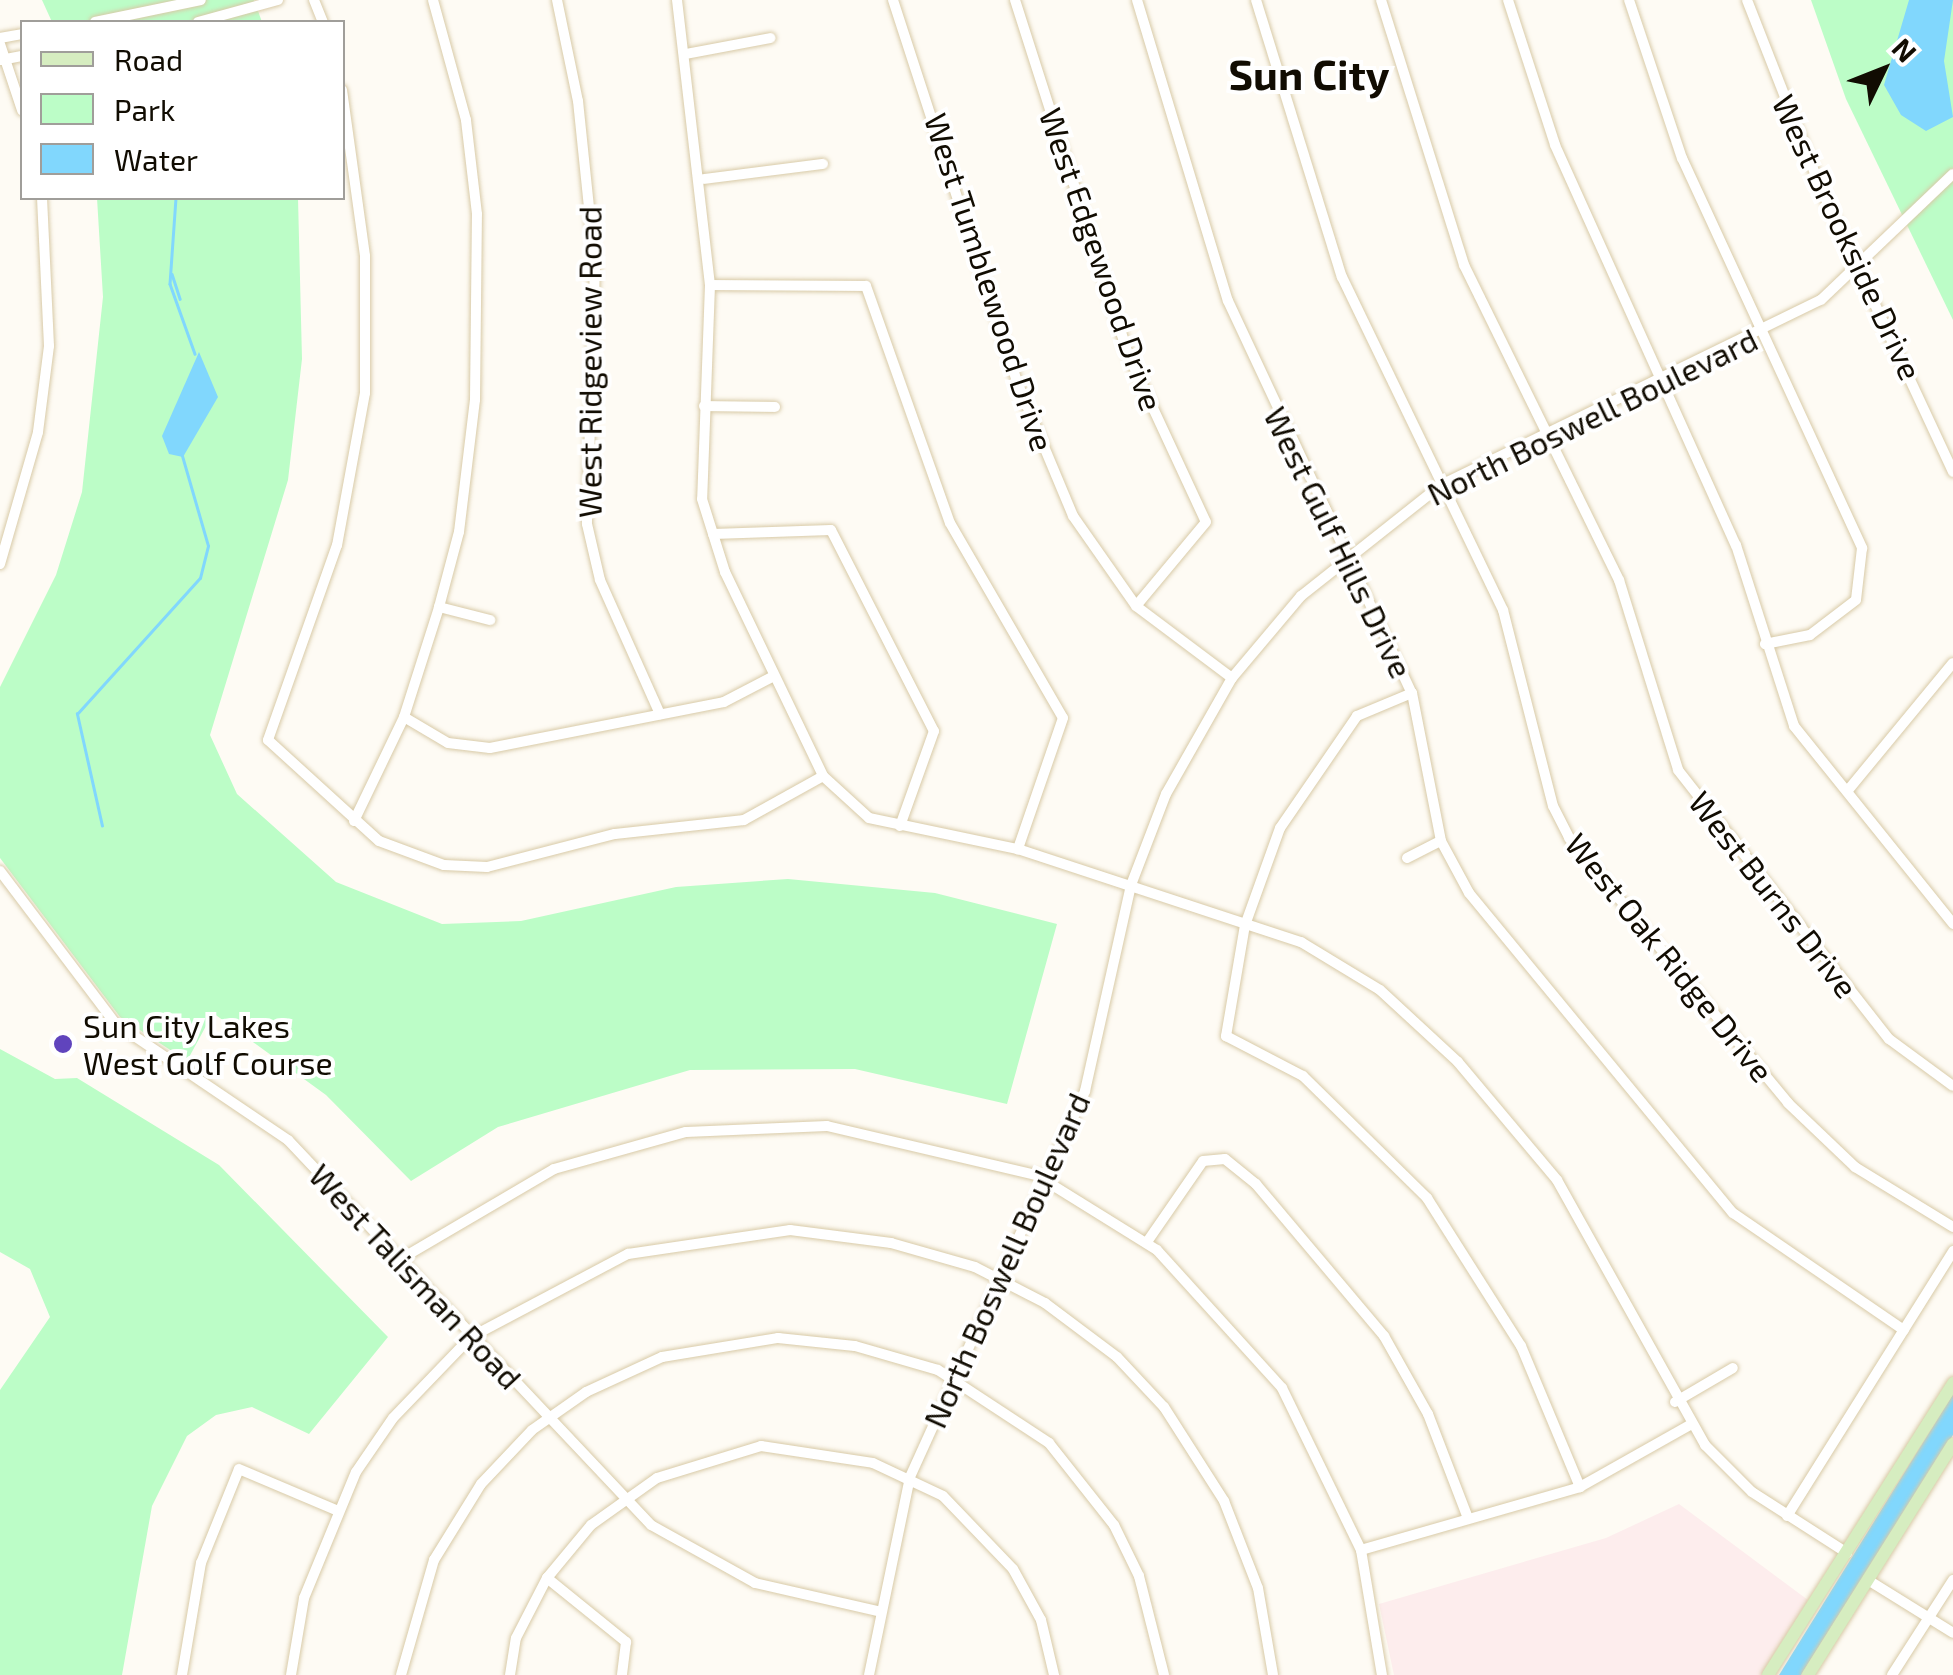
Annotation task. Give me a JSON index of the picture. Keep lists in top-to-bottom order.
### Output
{
  "streets": {
    "street": [
      "West Brookside Drive",
      "West Edgewood Drive",
      "West Tumblewood Drive",
      "West Ridgeview Road",
      "North Boswell Boulevard",
      "West Gulf Hills Drive",
      "West Burns Drive",
      "West Oak Ridge Drive",
      "West Talisman Road"
    ]
  },
  "crossings": [
    ["West Brookside Drive", "North Boswell Boulevard"],
    ["West Edgewood Drive", "West Tumblewood Drive"],
    ["West Tumblewood Drive", "North Boswell Boulevard"],
    ["North Boswell Boulevard", "West Gulf Hills Drive"],
    ["North Boswell Boulevard", "West Burns Drive"],
    ["North Boswell Boulevard", "West Oak Ridge Drive"],
    ["North Boswell Boulevard", "West Talisman Road"]
  ],
  "districts": ["Sun City"],
  "places": ["Sun City Lakes West Golf Course"],
  "legend": ["Road", "Park", "Water"],
  "north": "top right"
}
